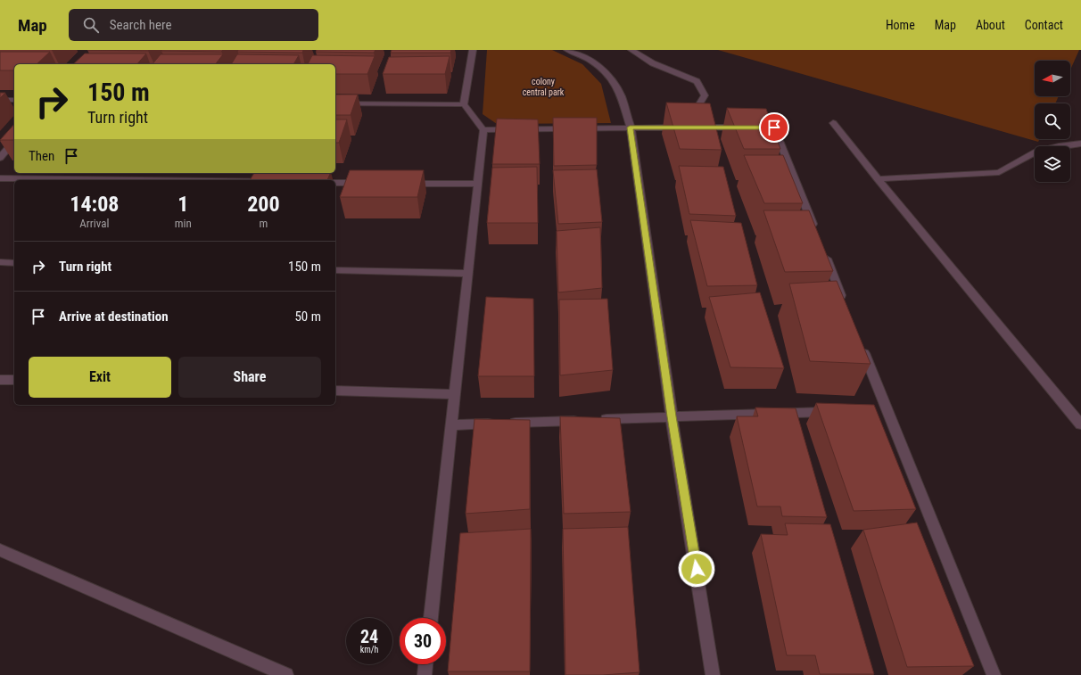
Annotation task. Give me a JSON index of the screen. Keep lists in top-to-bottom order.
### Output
{
  "parks": ["colony central park"],
  "north": "left",
  "page": {
    "header": "Map",
    "search": "Search here",
    "nav": [
      "Home",
      "Map",
      "About",
      "Contact"
    ],
    "turn": ["150 m", "Turn right"],
    "then": "Then",
    "eta": [
      "14:08",
      "Arrival",
      "1",
      "min",
      "200",
      "m"
    ],
    "list": [
      {
        "name": "Turn right",
        "value": "150 m"
      },
      {
        "name": "Arrive at destination",
        "value": "50 m"
      }
    ],
    "buttons": ["Exit", "Share"],
    "speed": "24 km/h",
    "limit": "30"
  }
}
